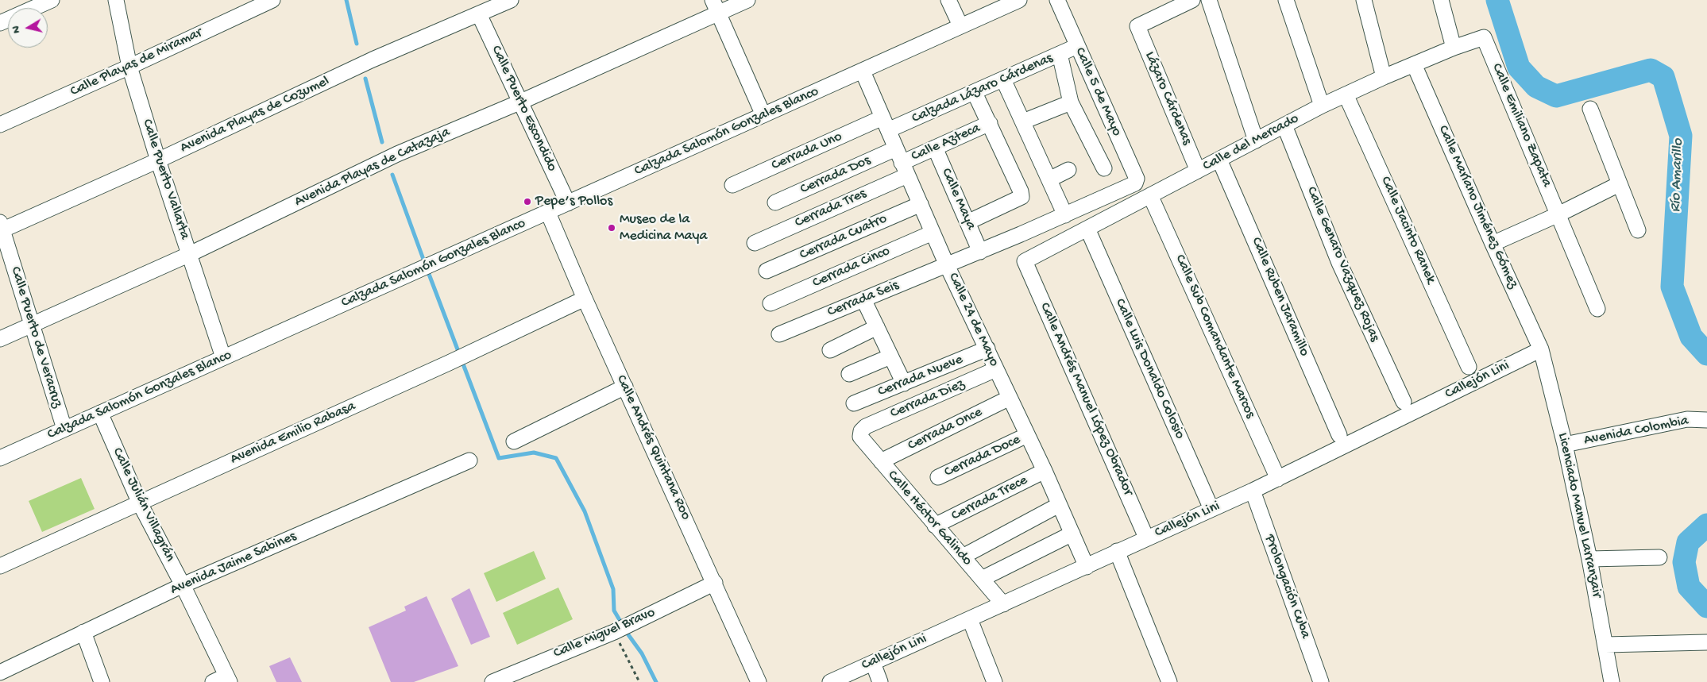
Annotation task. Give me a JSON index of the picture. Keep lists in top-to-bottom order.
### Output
{
  "streets": {
    "street": [
      "Calle Playas de Miramar",
      "Calzada Lázaro Cárdenas",
      "Calle 5 de Mayo",
      "Lázaro Cárdenas",
      "Calle Puerto Escondido",
      "Avenida Playas de Cozumel",
      "Calle Emiliano Zapata",
      "Calzada Salomón Gonzales Blanco",
      "Calle Azteca",
      "Calle del Mercado",
      "Cerrada Uno",
      "Avenida Playas de Catazaja",
      "Cerrada Dos",
      "Calle Puerto Vallarta",
      "Calle Maya",
      "Calle Maríano Jiménez Gómez",
      "Cerrada Tres",
      "Calle Jacinto Ranek",
      "Cerrada Cuatro",
      "Calle Genaro Vazquez Rojas",
      "Cerrada Cinco",
      "Calle Ruben Jaramillo",
      "Cerrada Seis",
      "Calle 24 de Mayo",
      "Calle Sub Comandante Marcos",
      "Calle Puerto de Veracruz",
      "Calle Luis Donaldo Colosio",
      "Cerrada Nueve",
      "Callejón Lini",
      "Cerrada Diez",
      "Calle Andrés Manuel López Obrador",
      "Cerrada Once",
      "Avenida Colombia",
      "Avenida Emilio Rabasa",
      "Calle Andrés Quintana Roo",
      "Cerrada Doce",
      "Cerrada Trece",
      "Calle Julián Villagrán",
      "Licenciado Manuel Larranzair",
      "Calle Héctor Galindo",
      "Avenida Jaime Sabines",
      "Prolongación Cuba",
      "Calle Miguel Bravo"
    ]
  },
  "crossings": [
    ["Calle Playas de Miramar", "Calle Puerto Vallarta"],
    ["Calzada Lázaro Cárdenas", "Calle 5 de Mayo"],
    ["Calzada Lázaro Cárdenas", "Cerrada Uno"],
    ["Calzada Lázaro Cárdenas", "Calle 24 de Mayo"],
    ["Lázaro Cárdenas", "Calle del Mercado"],
    ["Calle Puerto Escondido", "Avenida Playas de Cozumel"],
    ["Calle Puerto Escondido", "Calzada Salomón Gonzales Blanco"],
    ["Calle Puerto Escondido", "Avenida Playas de Catazaja"],
    ["Avenida Playas de Cozumel", "Calle Puerto Vallarta"],
    ["Avenida Playas de Cozumel", "Calle Puerto de Veracruz"],
    ["Calle Emiliano Zapata", "Calle del Mercado"],
    ["Calzada Salomón Gonzales Blanco", "Calle Puerto Vallarta"],
    ["Calzada Salomón Gonzales Blanco", "Calle 24 de Mayo"],
    ["Calzada Salomón Gonzales Blanco", "Calle Puerto de Veracruz"],
    ["Calzada Salomón Gonzales Blanco", "Calle Andrés Quintana Roo"],
    ["Calzada Salomón Gonzales Blanco", "Calle Julián Villagrán"],
    ["Calle Azteca", "Cerrada Dos"],
    ["Calle Azteca", "Calle Maya"],
    ["Calle Azteca", "Cerrada Tres"],
    ["Calle Azteca", "Calle 24 de Mayo"],
    ["Calle del Mercado", "Calle Maríano Jiménez Gómez"],
    ["Calle del Mercado", "Calle Jacinto Ranek"],
    ["Calle del Mercado", "Calle Genaro Vazquez Rojas"],
    ["Calle del Mercado", "Calle Ruben Jaramillo"],
    ["Calle del Mercado", "Calle Sub Comandante Marcos"],
    ["Calle del Mercado", "Calle Luis Donaldo Colosio"],
    ["Calle del Mercado", "Calle Andrés Manuel López Obrador"],
    ["Cerrada Uno", "Calle 24 de Mayo"],
    ["Avenida Playas de Catazaja", "Calle Puerto Vallarta"],
    ["Avenida Playas de Catazaja", "Calle Puerto de Veracruz"],
    ["Cerrada Dos", "Cerrada Tres"],
    ["Cerrada Dos", "Calle 24 de Mayo"],
    ["Calle Maríano Jiménez Gómez", "Callejón Lini"],
    ["Calle Maríano Jiménez Gómez", "Licenciado Manuel Larranzair"],
    ["Cerrada Tres", "Calle 24 de Mayo"],
    ["Cerrada Cuatro", "Calle 24 de Mayo"],
    ["Cerrada Cinco", "Calle 24 de Mayo"],
    ["Cerrada Seis", "Calle 24 de Mayo"],
    ["Calle 24 de Mayo", "Cerrada Nueve"],
    ["Calle 24 de Mayo", "Callejón Lini"],
    ["Calle 24 de Mayo", "Cerrada Diez"],
    ["Calle 24 de Mayo", "Cerrada Once"],
    ["Calle 24 de Mayo", "Cerrada Doce"],
    ["Calle 24 de Mayo", "Cerrada Trece"],
    ["Calle Sub Comandante Marcos", "Callejón Lini"],
    ["Calle Luis Donaldo Colosio", "Callejón Lini"],
    ["Callejón Lini", "Calle Andrés Manuel López Obrador"],
    ["Callejón Lini", "Licenciado Manuel Larranzair"],
    ["Callejón Lini", "Calle Héctor Galindo"],
    ["Callejón Lini", "Prolongación Cuba"],
    ["Cerrada Diez", "Calle Héctor Galindo"],
    ["Cerrada Once", "Calle Héctor Galindo"],
    ["Avenida Colombia", "Licenciado Manuel Larranzair"],
    ["Avenida Emilio Rabasa", "Calle Andrés Quintana Roo"],
    ["Avenida Emilio Rabasa", "Calle Julián Villagrán"],
    ["Calle Andrés Quintana Roo", "Calle Miguel Bravo"],
    ["Cerrada Trece", "Calle Héctor Galindo"],
    ["Calle Julián Villagrán", "Avenida Jaime Sabines"]
  ],
  "water": ["Río Amarillo"],
  "places": ["Pepe’s Pollos", "Museo de la Medicina Maya"],
  "north": "left"
}
